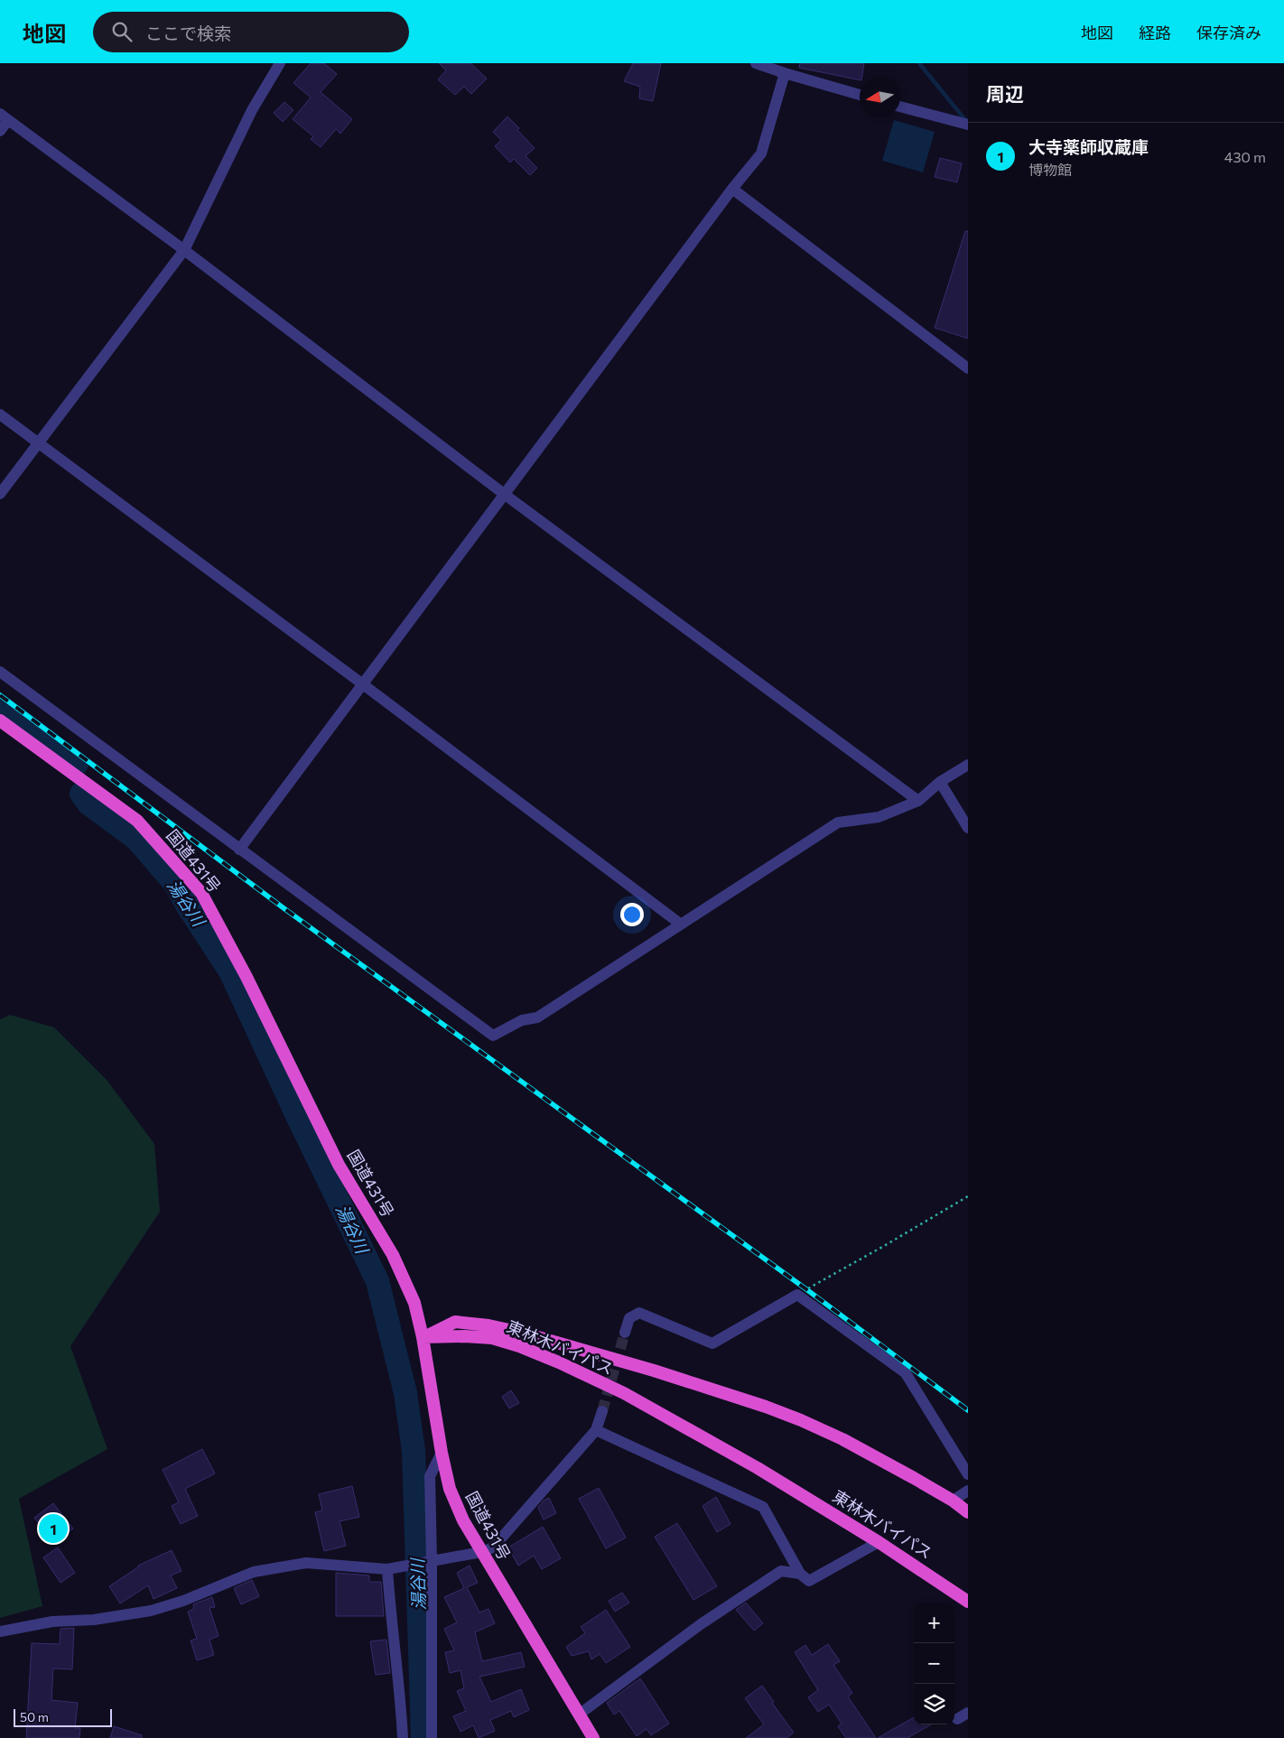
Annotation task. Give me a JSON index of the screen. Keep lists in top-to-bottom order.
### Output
{
  "streets": {
    "highway": ["国道431号", "東林木バイパス"]
  },
  "crossings": [
    ["国道431号", "東林木バイパス"]
  ],
  "water": ["湯谷川"],
  "scale_bar": "50 m",
  "north": "left",
  "page": {
    "header": "地図",
    "search": "ここで検索",
    "nav": ["地図", "経路", "保存済み"],
    "heading": "周辺",
    "list": [
      {
        "mark": "1",
        "name": "大寺薬師収蔵庫",
        "note": "博物館",
        "value": "430 m"
      }
    ],
    "pins": "1",
    "map_buttons": ["+", "−"],
    "scale": "50 m"
  }
}
